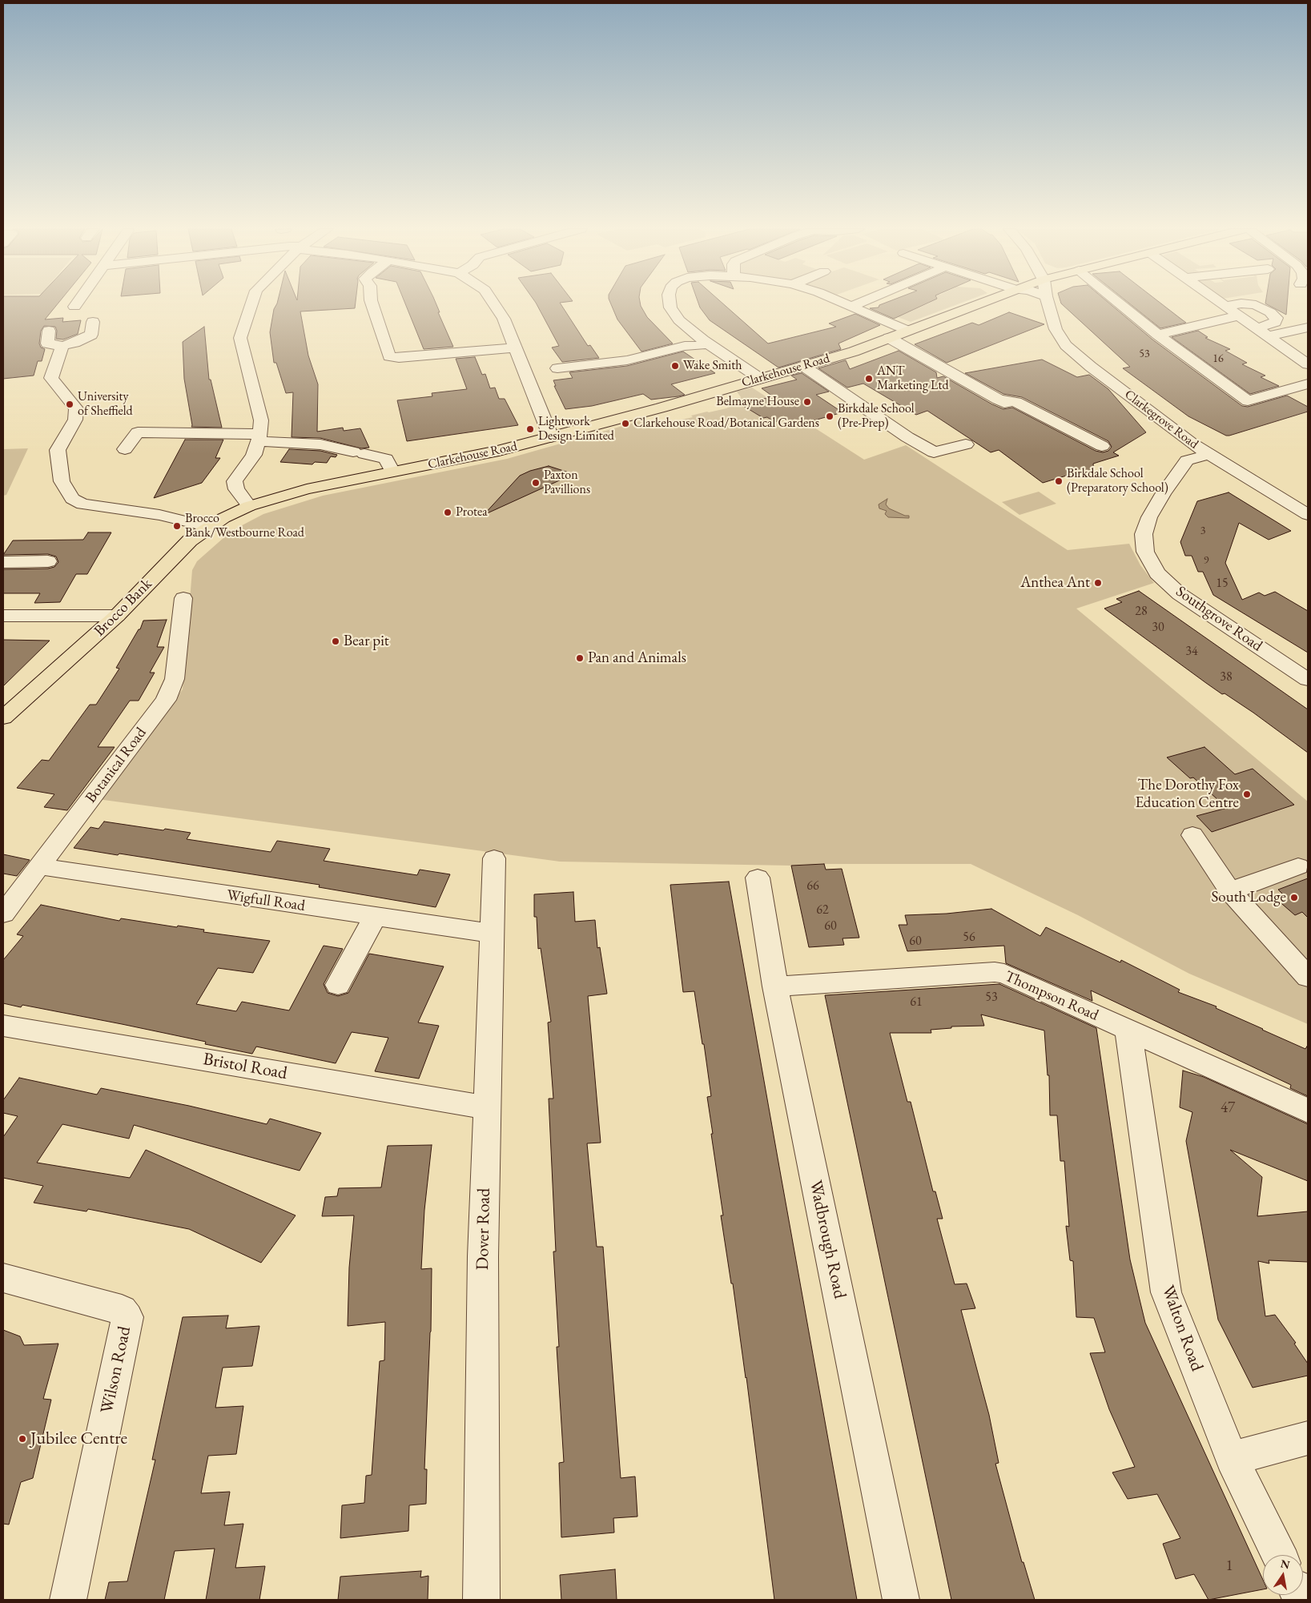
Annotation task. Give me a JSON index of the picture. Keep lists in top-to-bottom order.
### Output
{
  "streets": {
    "main road": ["Clarkehouse Road", "Brocco Bank"],
    "street": [
      "Clarkegrove Road",
      "Southgrove Road",
      "Botanical Road",
      "Wigfull Road",
      "Thompson Road",
      "Bristol Road",
      "Dover Road",
      "Wadbrough Road",
      "Walton Road",
      "Wilson Road"
    ]
  },
  "crossings": [
    ["Clarkehouse Road", "Brocco Bank"],
    ["Clarkegrove Road", "Southgrove Road"],
    ["Botanical Road", "Wigfull Road"],
    ["Wigfull Road", "Dover Road"],
    ["Thompson Road", "Wadbrough Road"],
    ["Thompson Road", "Walton Road"],
    ["Bristol Road", "Dover Road"]
  ],
  "places": [
    "Wake Smith",
    "ANT Marketing Ltd",
    "Belmayne House",
    "University of Sheffield",
    "Birkdale School (Pre-Prep)",
    "Clarkehouse Road/Botanical Gardens",
    "Lightwork Design Limited",
    "Birkdale School (Preparatory School)",
    "Paxton Pavillions",
    "Protea",
    "Brocco Bank/Westbourne Road",
    "Anthea Ant",
    "Bear pit",
    "Pan and Animals",
    "The Dorothy Fox Education Centre",
    "South Lodge",
    "Jubilee Centre"
  ],
  "house_numbers": [
    "53",
    "16",
    "3",
    "9",
    "15",
    "28",
    "30",
    "34",
    "38",
    "66",
    "62",
    "60",
    "56",
    "60",
    "53",
    "61",
    "47",
    "1"
  ],
  "north": "top"
}
